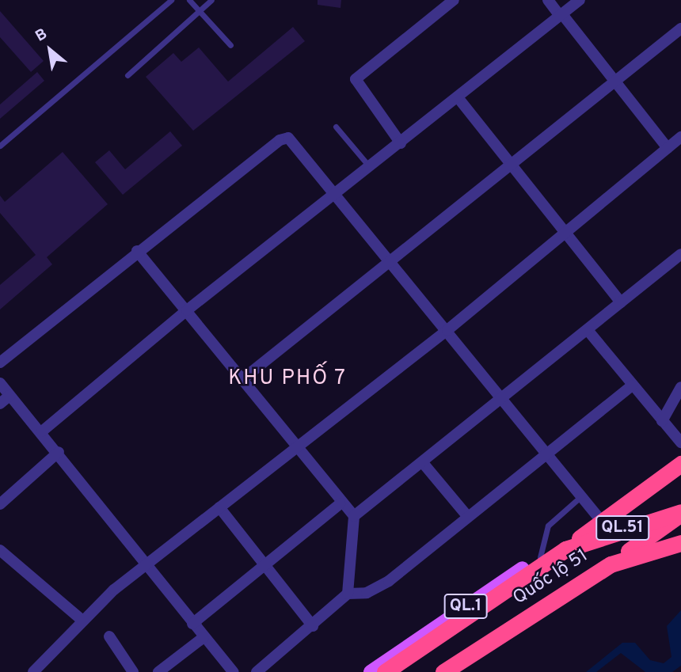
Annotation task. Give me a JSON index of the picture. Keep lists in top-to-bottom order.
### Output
{
  "streets": {
    "highway": ["QL.51", "Quốc lộ 51", "QL.1"]
  },
  "crossings": [
    ["Quốc lộ 51", "QL.1"]
  ],
  "districts": ["KHU PHỐ 7"],
  "north": "top left"
}
